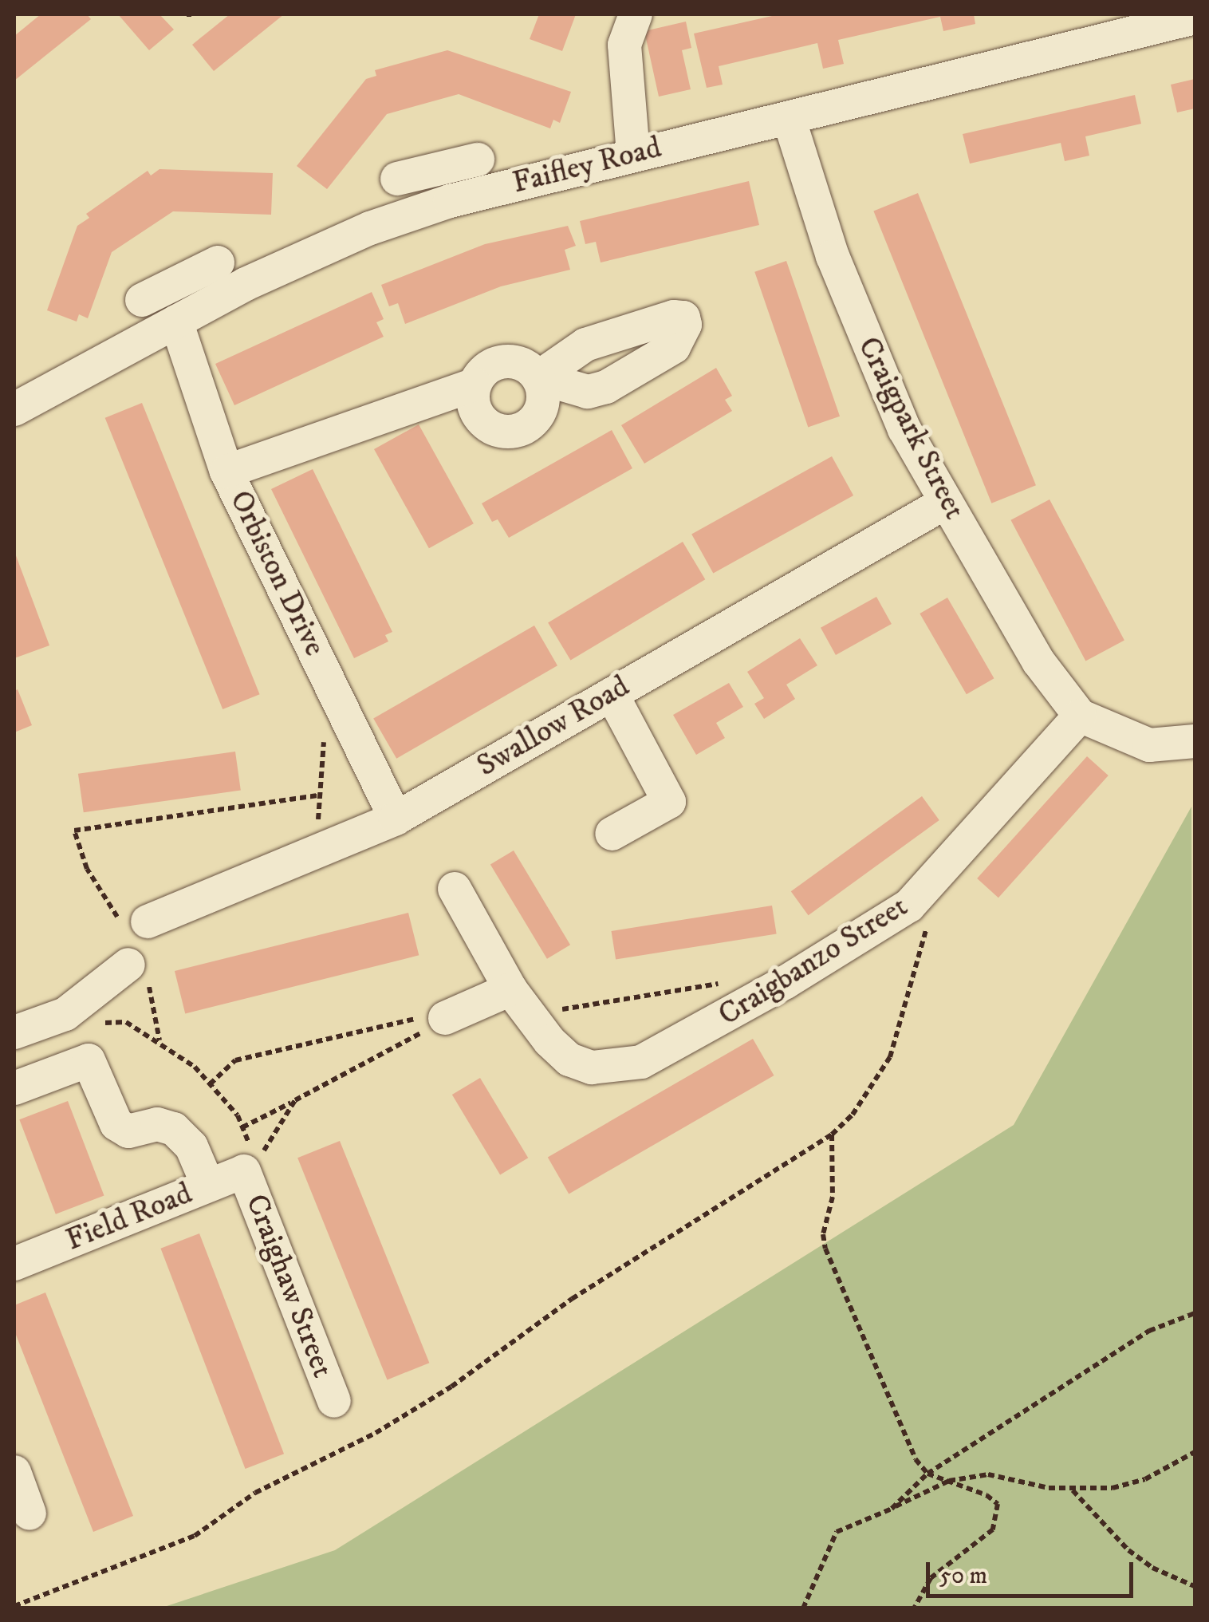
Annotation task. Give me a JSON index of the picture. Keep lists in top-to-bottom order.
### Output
{
  "streets": {
    "street": [
      "Faifley Road",
      "Craigpark Street",
      "Orbiston Drive",
      "Swallow Road",
      "Craigbanzo Street",
      "Field Road",
      "Craighaw Street"
    ]
  },
  "crossings": [
    ["Faifley Road", "Craigpark Street"],
    ["Faifley Road", "Orbiston Drive"],
    ["Craigpark Street", "Swallow Road"],
    ["Craigpark Street", "Craigbanzo Street"],
    ["Orbiston Drive", "Swallow Road"],
    ["Field Road", "Craighaw Street"]
  ],
  "scale_bar": "50 m"
}
